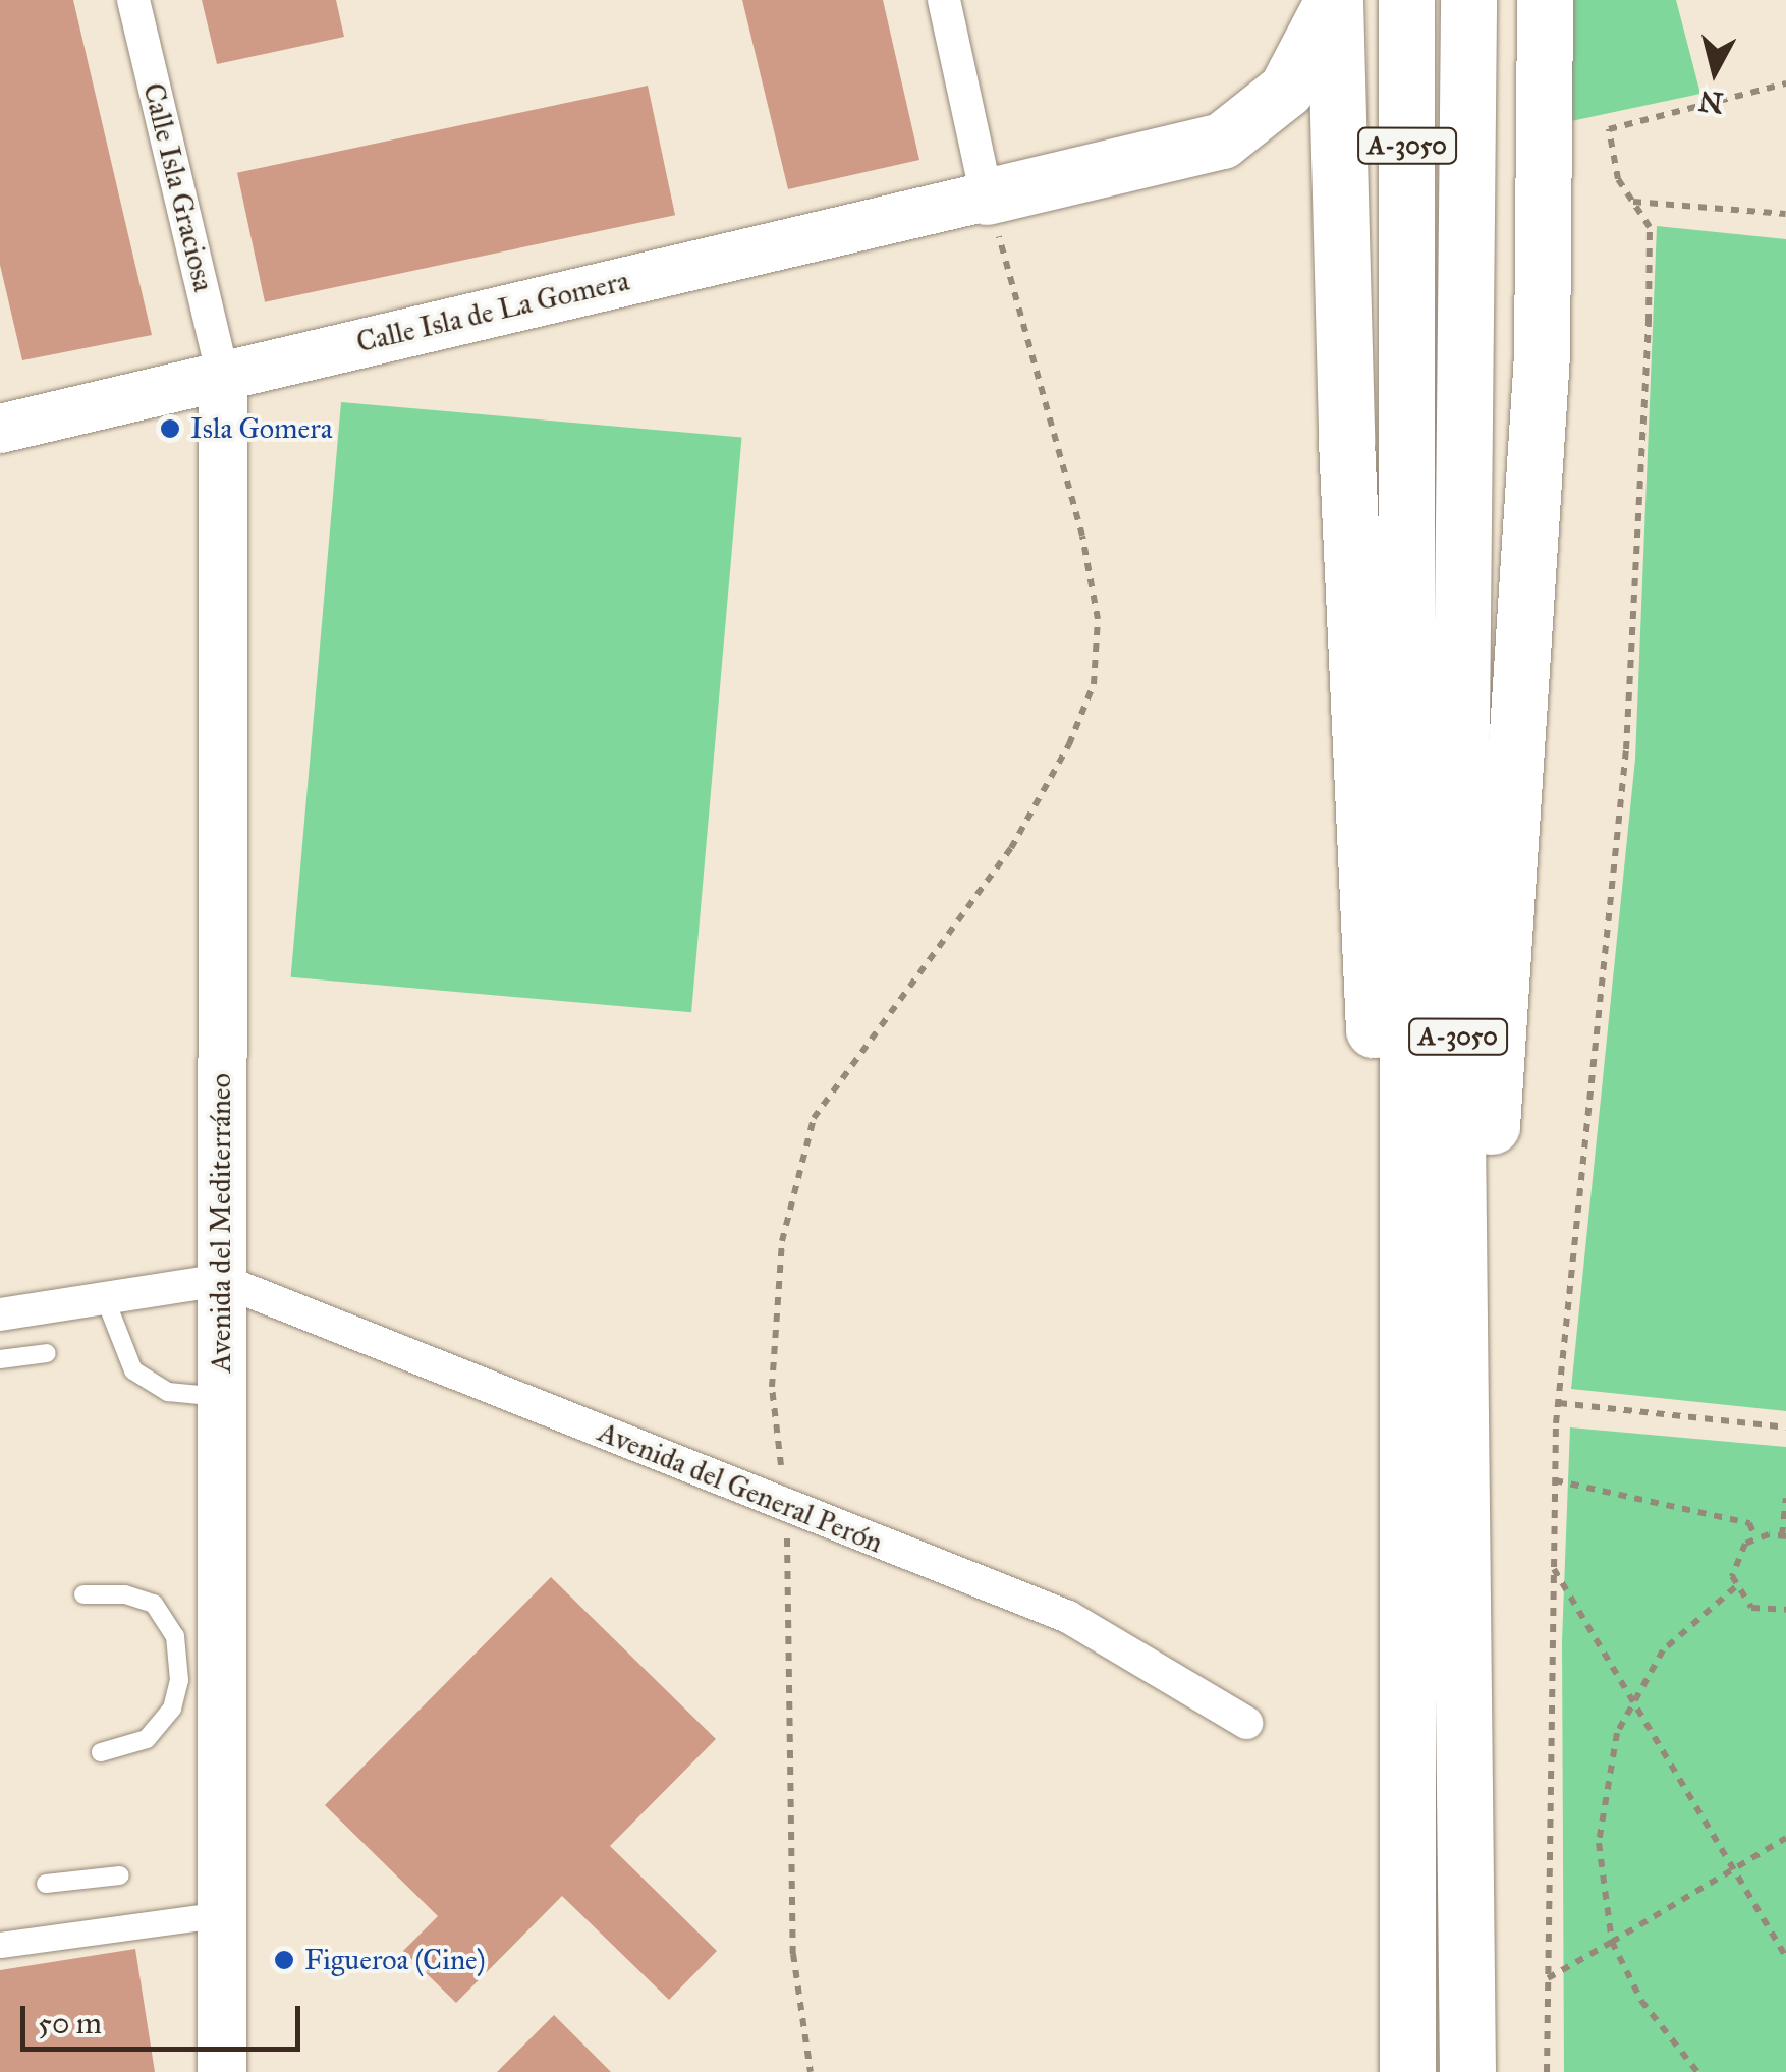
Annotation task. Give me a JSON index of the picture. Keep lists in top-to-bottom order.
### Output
{
  "streets": {
    "highway": ["A-3050"],
    "main road": ["Calle Isla de La Gomera", "Avenida del Mediterráneo"],
    "street": ["Calle Isla Graciosa", "Avenida del General Perón"]
  },
  "crossings": [
    ["Calle Isla Graciosa", "Calle Isla de La Gomera"],
    ["Calle Isla Graciosa", "Avenida del Mediterráneo"],
    ["Calle Isla de La Gomera", "Avenida del Mediterráneo"],
    ["Avenida del Mediterráneo", "Avenida del General Perón"]
  ],
  "places": ["Isla Gomera", "Figueroa (Cine)"],
  "scale_bar": "50 m",
  "north": "bottom"
}
